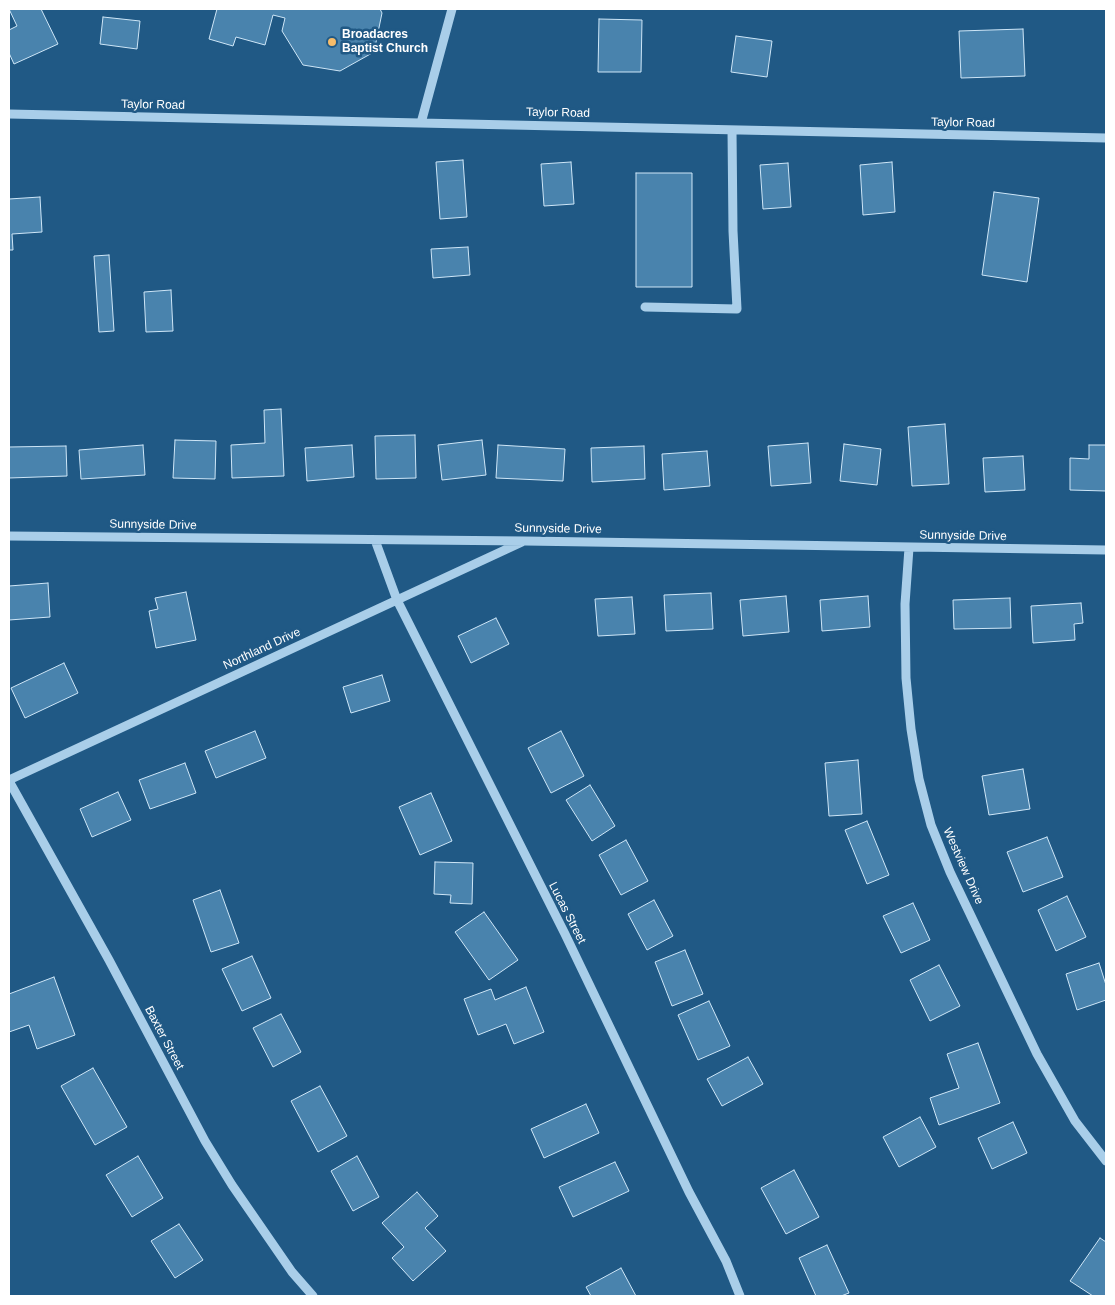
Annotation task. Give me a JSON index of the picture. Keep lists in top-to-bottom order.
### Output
{
  "streets": {
    "street": [
      "Taylor Road",
      "Sunnyside Drive",
      "Northland Drive",
      "Westview Drive",
      "Lucas Street",
      "Baxter Street"
    ]
  },
  "crossings": [
    ["Sunnyside Drive", "Northland Drive"],
    ["Sunnyside Drive", "Westview Drive"],
    ["Sunnyside Drive", "Lucas Street"],
    ["Northland Drive", "Lucas Street"],
    ["Northland Drive", "Baxter Street"]
  ],
  "places": ["Broadacres Baptist Church"]
}
